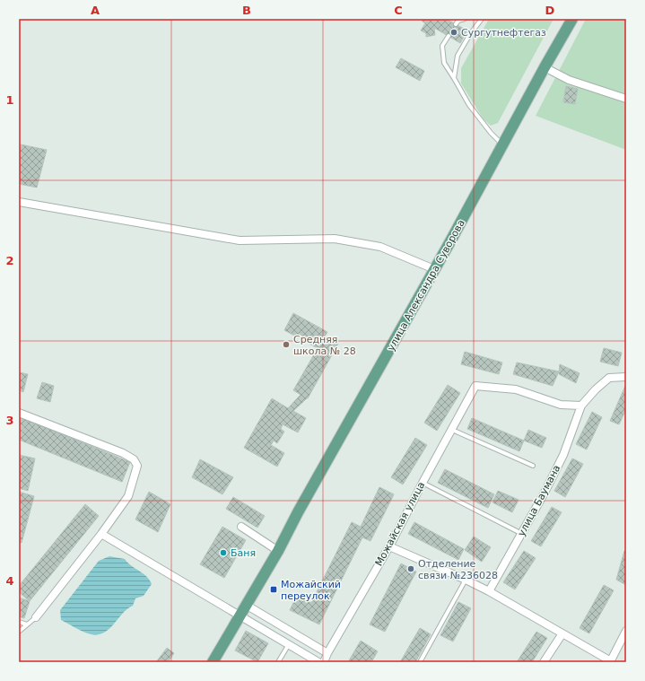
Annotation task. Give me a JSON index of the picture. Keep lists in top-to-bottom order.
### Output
{
  "streets": {
    "main road": ["улица Александра Суворова"],
    "street": ["улица Баумана", "Можайская улица"]
  },
  "crossings": [
    ["улица Баумана", "Можайская улица"]
  ],
  "places": {
    "other": [
      "Сургутнефтегаз",
      "Средняя школа № 28",
      "Баня",
      "Отделение связи №236028"
    ],
    "transit": ["Можайский переулок"]
  },
  "grid": {
    "columns": [
      "A",
      "B",
      "C",
      "D"
    ],
    "rows": [
      "1",
      "2",
      "3",
      "4"
    ]
  }
}
